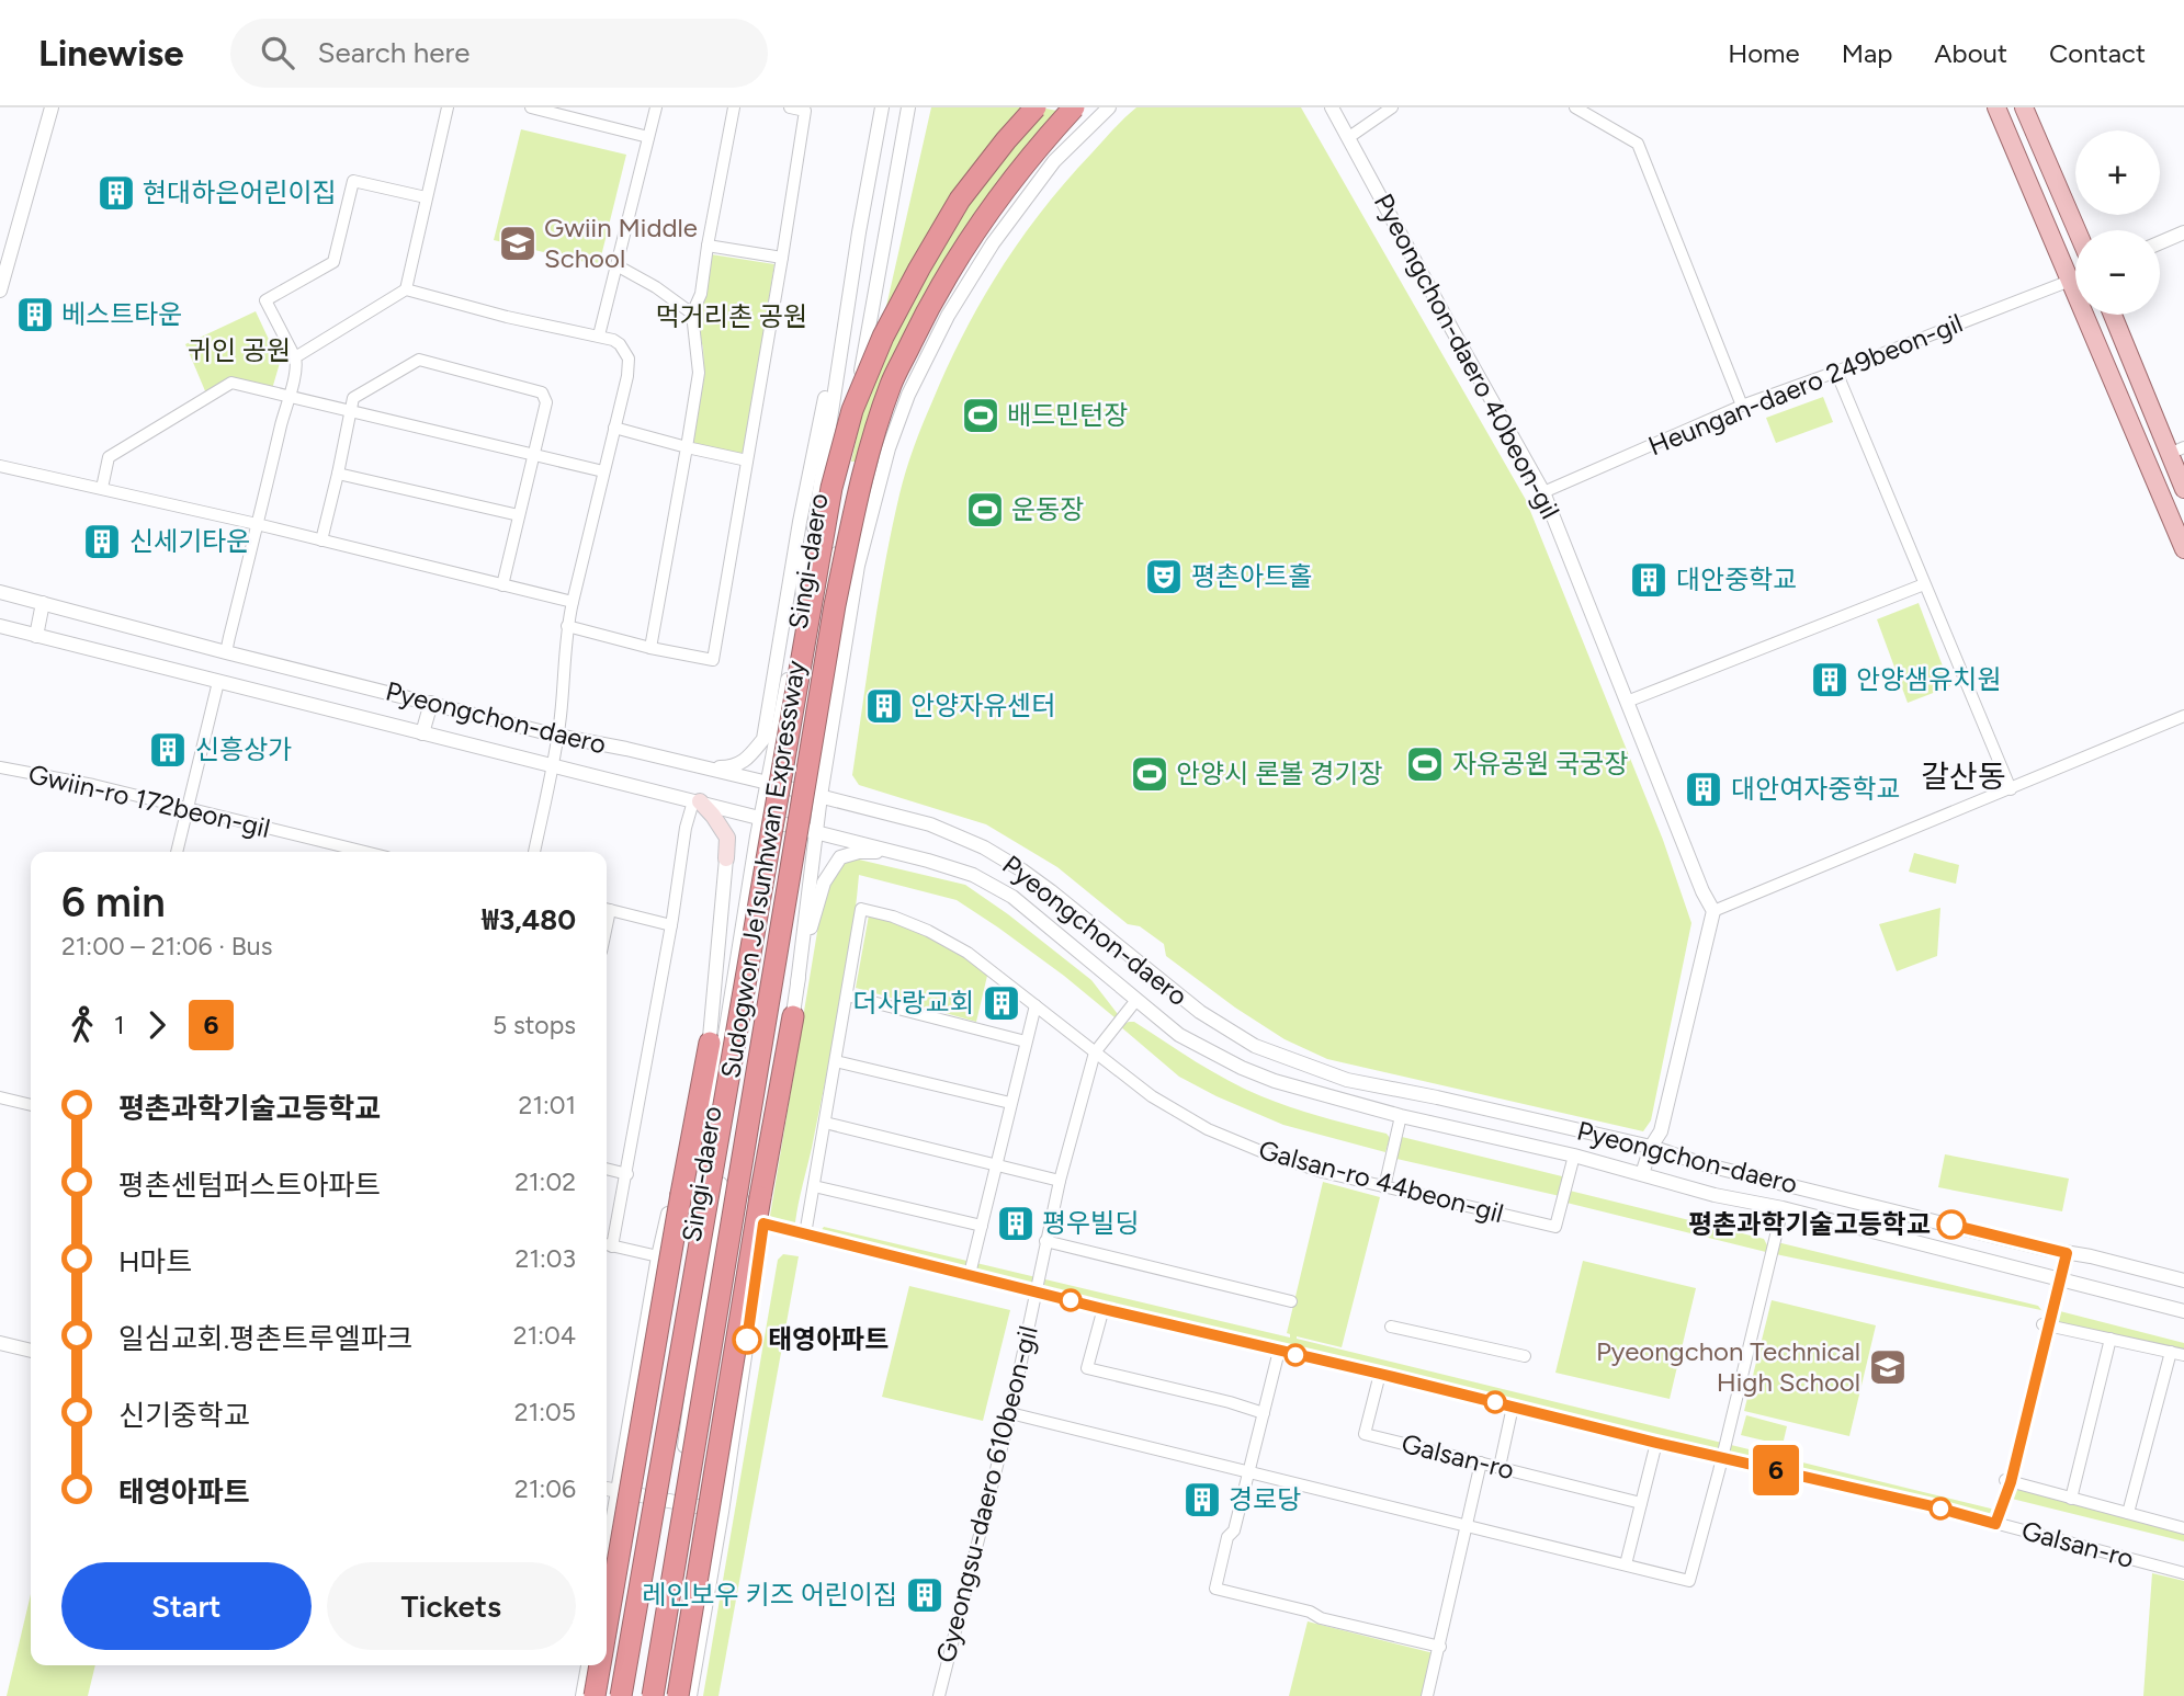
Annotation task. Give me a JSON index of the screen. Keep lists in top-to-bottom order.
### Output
{
  "streets": {
    "highway": ["Sudogwon Je1sunhwan Expressway"],
    "street": [
      "Pyeongchon-daero 40beon-gil",
      "Heungan-daero 249beon-gil",
      "Singi-daero",
      "Pyeongchon-daero",
      "Gwiin-ro 172beon-gil",
      "Galsan-ro 44beon-gil",
      "Galsan-ro",
      "Gyeongsu-daero 610beon-gil"
    ]
  },
  "crossings": [
    ["Pyeongchon-daero 40beon-gil", "Heungan-daero 249beon-gil"],
    ["Singi-daero", "Pyeongchon-daero"],
    ["Singi-daero", "Sudogwon Je1sunhwan Expressway"],
    ["Pyeongchon-daero", "Galsan-ro 44beon-gil"],
    ["Galsan-ro 44beon-gil", "Gyeongsu-daero 610beon-gil"],
    ["Galsan-ro", "Gyeongsu-daero 610beon-gil"]
  ],
  "districts": ["갈산동"],
  "parks": ["먹거리촌 공원", "귀인 공원"],
  "places": {
    "building": [
      "현대하은어린이집",
      "베스트타운",
      "신세기타운",
      "대안중학교",
      "안양샘유치원",
      "안양자유센터",
      "신흥상가",
      "대안여자중학교",
      "더사랑교회",
      "평우빌딩",
      "경로당",
      "레인보우 키즈 어린이집"
    ],
    "school or university": ["Gwiin Middle School", "Pyeongchon Technical High School"],
    "sports": [
      "배드민턴장",
      "운동장",
      "자유공원 국궁장",
      "안양시 론볼 경기장"
    ],
    "theatre": ["평촌아트홀"],
    "other": ["평촌과학기술고등학교", "태영아파트"]
  },
  "lines": ["bus line 6"],
  "page": {
    "header": "Linewise",
    "search": "Search here",
    "nav": [
      "Home",
      "Map",
      "About",
      "Contact"
    ],
    "on_map": "6",
    "map_buttons": ["+", "−"],
    "heading": ["6 min", "21:00 – 21:06 · Bus", "₩3,480"],
    "legs": ["1", "6", "5 stops"],
    "list": [
      {
        "name": "평촌과학기술고등학교",
        "value": "21:01"
      },
      {
        "name": "평촌센텀퍼스트아파트",
        "value": "21:02"
      },
      {
        "name": "H마트",
        "value": "21:03"
      },
      {
        "name": "일심교회.평촌트루엘파크",
        "value": "21:04"
      },
      {
        "name": "신기중학교",
        "value": "21:05"
      },
      {
        "name": "태영아파트",
        "value": "21:06"
      }
    ],
    "buttons": ["Start", "Tickets"]
  }
}
